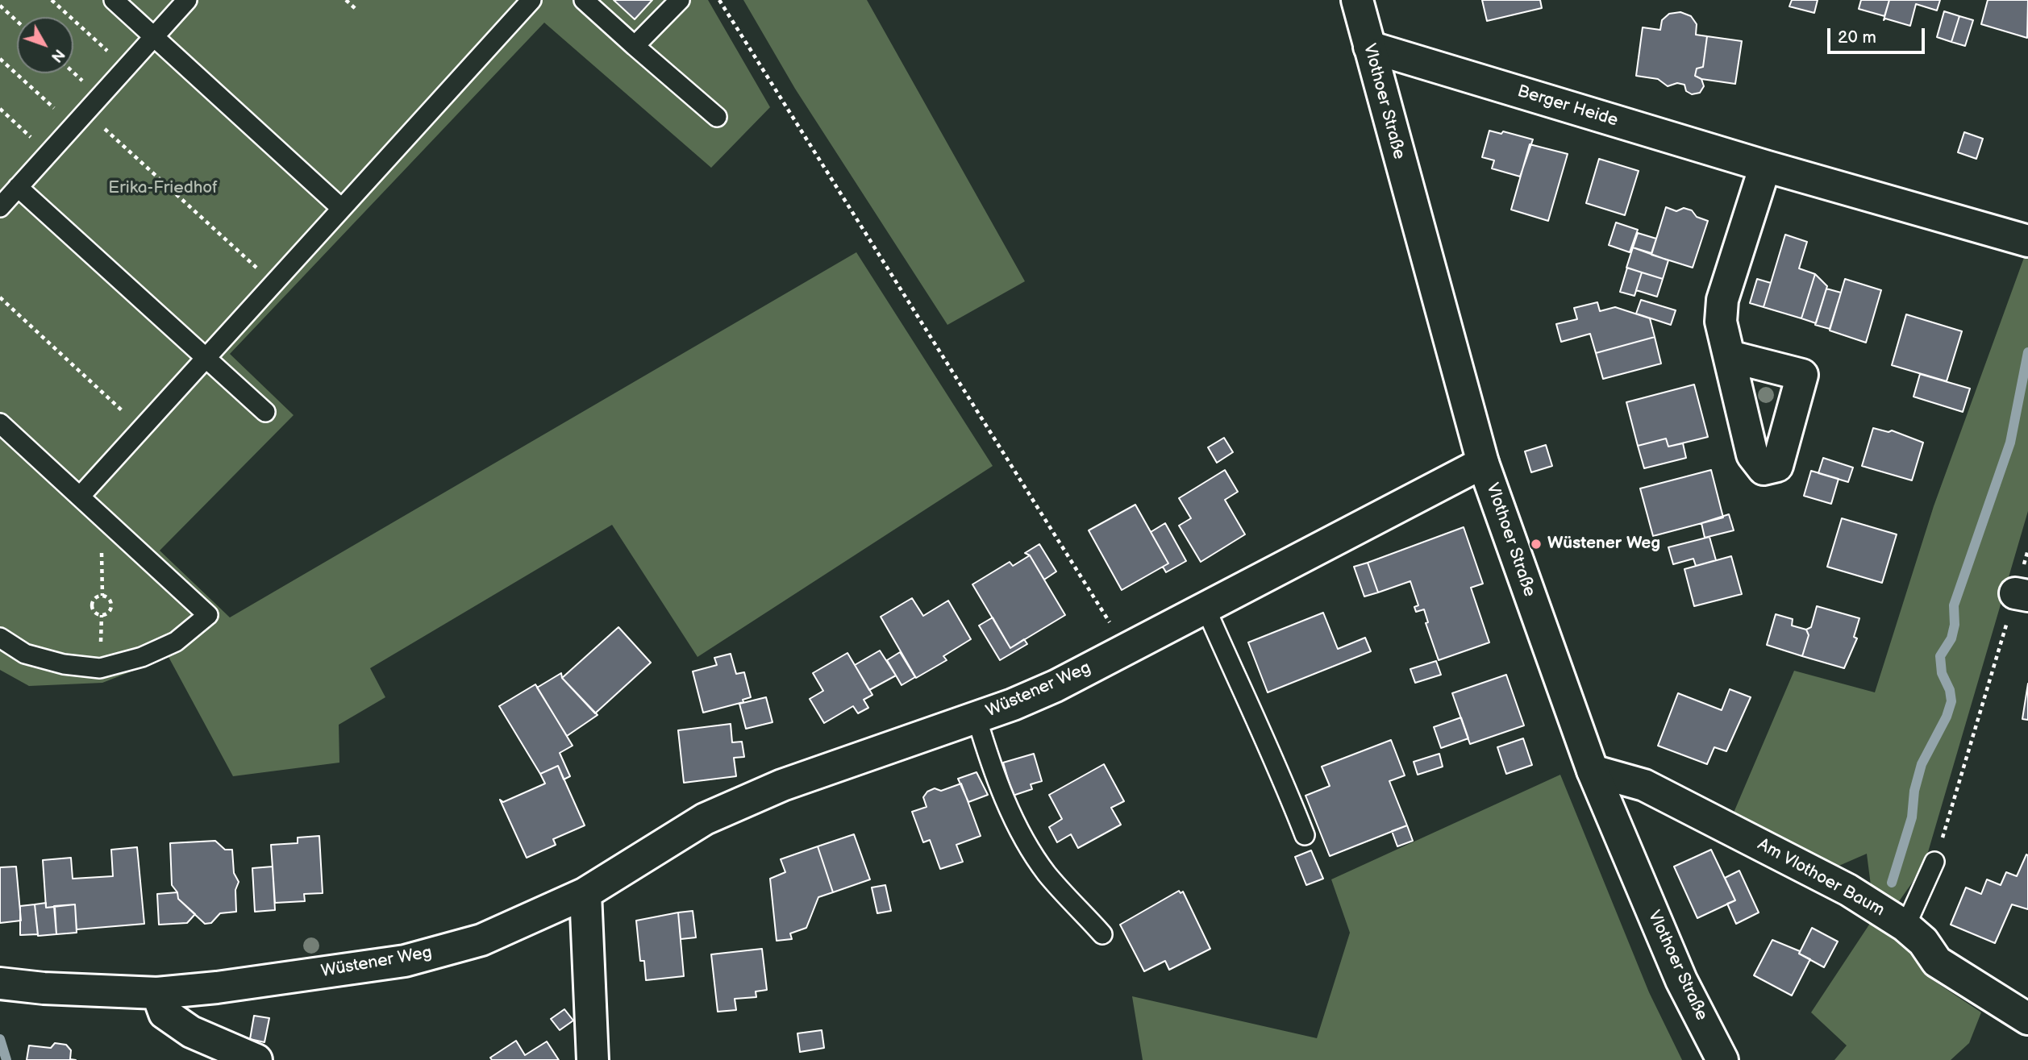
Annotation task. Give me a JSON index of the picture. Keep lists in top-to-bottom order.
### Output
{
  "streets": {
    "street": [
      "Vlothoer Straße",
      "Berger Heide",
      "Wüstener Weg",
      "Am Vlothoer Baum"
    ]
  },
  "crossings": [
    ["Vlothoer Straße", "Berger Heide"],
    ["Vlothoer Straße", "Wüstener Weg"],
    ["Vlothoer Straße", "Am Vlothoer Baum"]
  ],
  "parks": ["Erika-Friedhof"],
  "places": ["Wüstener Weg"],
  "scale_bar": "20 m",
  "north": "bottom right"
}
